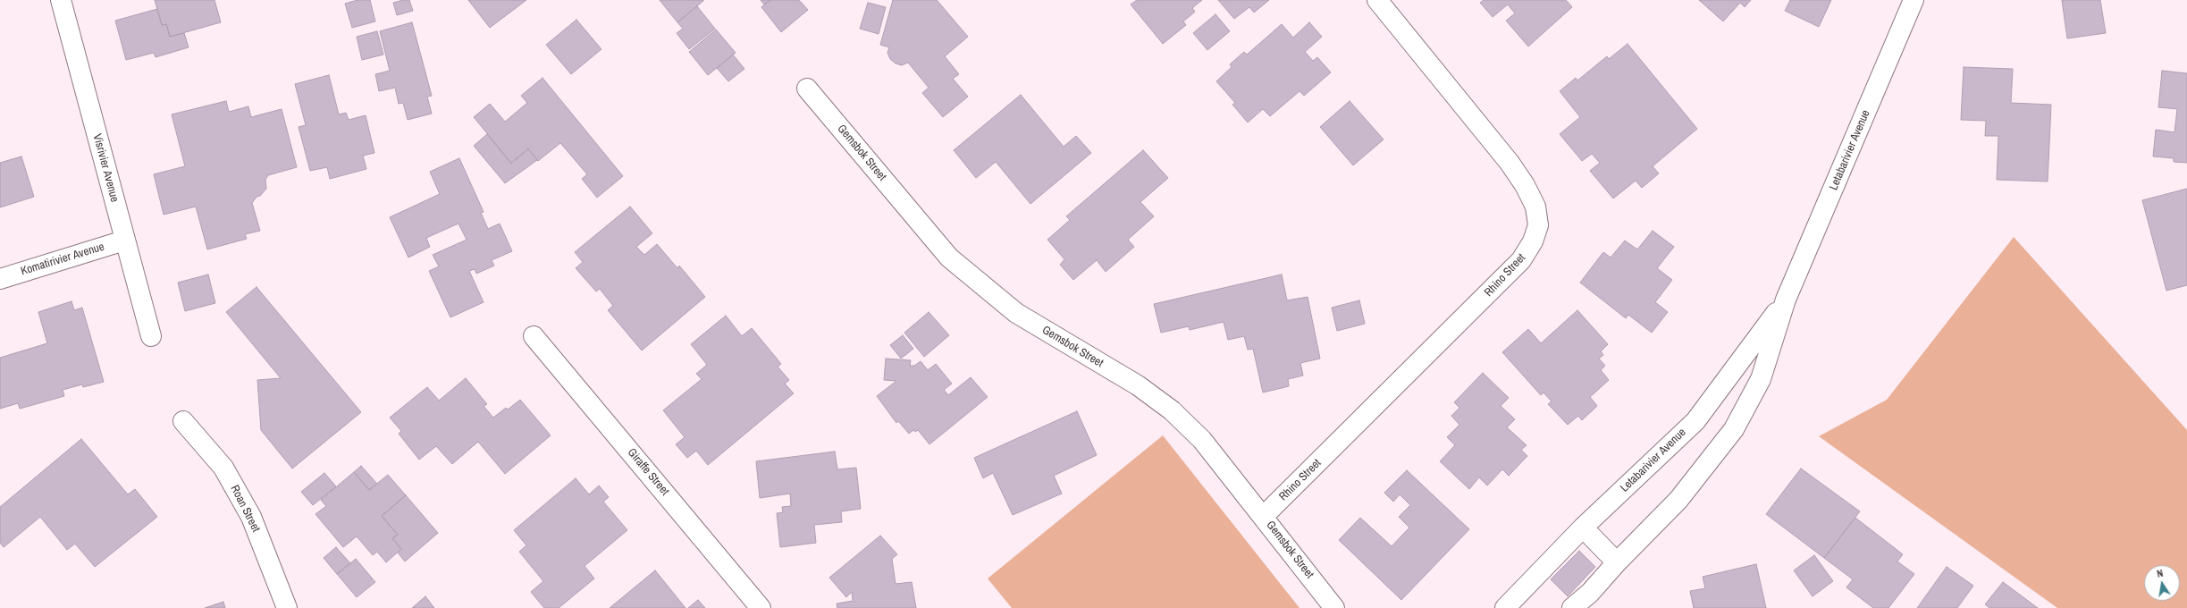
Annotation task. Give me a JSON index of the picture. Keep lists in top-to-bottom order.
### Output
{
  "streets": {
    "street": [
      "Letabarivier Avenue",
      "Gemsbok Street",
      "Visrivier Avenue",
      "Komatirivier Avenue",
      "Rhino Street",
      "Giraffe Street",
      "Roan Street"
    ]
  },
  "crossings": [
    ["Gemsbok Street", "Rhino Street"],
    ["Visrivier Avenue", "Komatirivier Avenue"]
  ],
  "north": "top"
}
